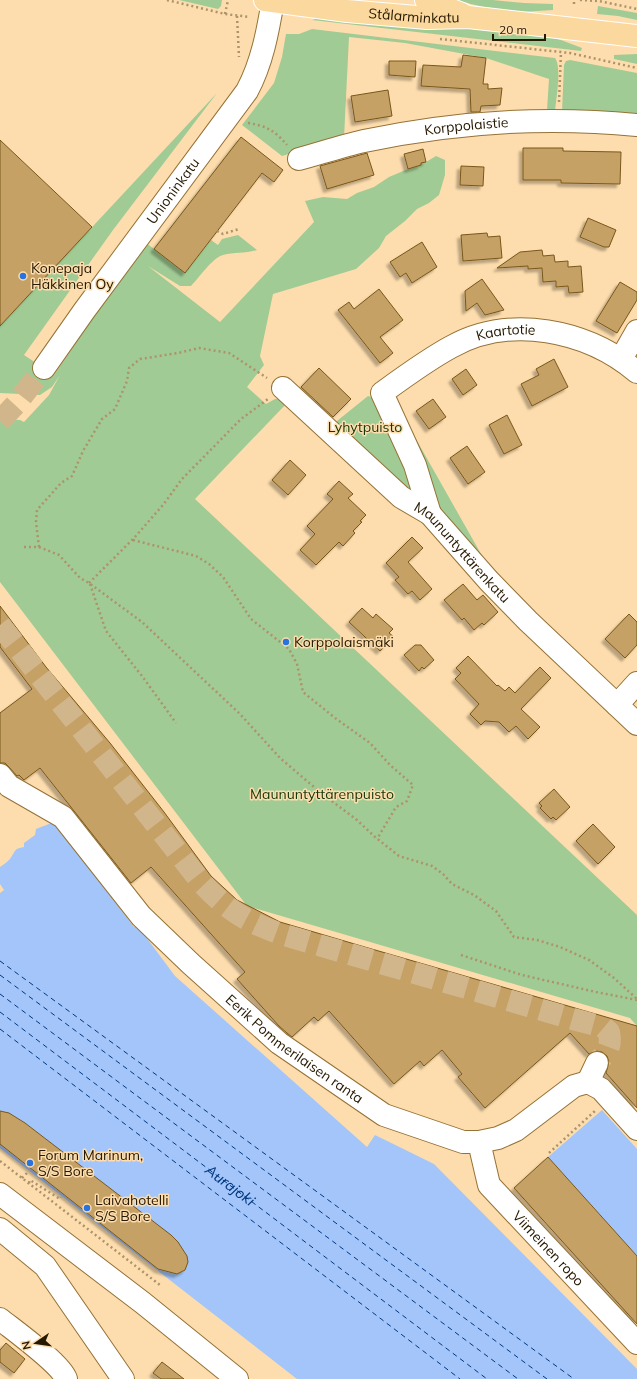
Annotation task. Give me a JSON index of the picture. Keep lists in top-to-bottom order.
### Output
{
  "streets": {
    "main road": ["Stålarminkatu"],
    "street": [
      "Korppolaistie",
      "Unioninkatu",
      "Kaartotie",
      "Maununtyttärenkatu",
      "Eerik Pommerilaisen ranta",
      "Viimeinen ropo"
    ]
  },
  "crossings": [
    ["Stålarminkatu", "Unioninkatu"],
    ["Kaartotie", "Maununtyttärenkatu"],
    ["Eerik Pommerilaisen ranta", "Viimeinen ropo"]
  ],
  "water": ["Aurajoki"],
  "parks": ["Lyhytpuisto", "Maununtyttärenpuisto"],
  "places": [
    "Konepaja Häkkinen Oy",
    "Korppolaismäki",
    "Forum Marinum, S/S Bore",
    "Laivahotelli S/S Bore"
  ],
  "scale_bar": "20 m",
  "north": "left"
}
